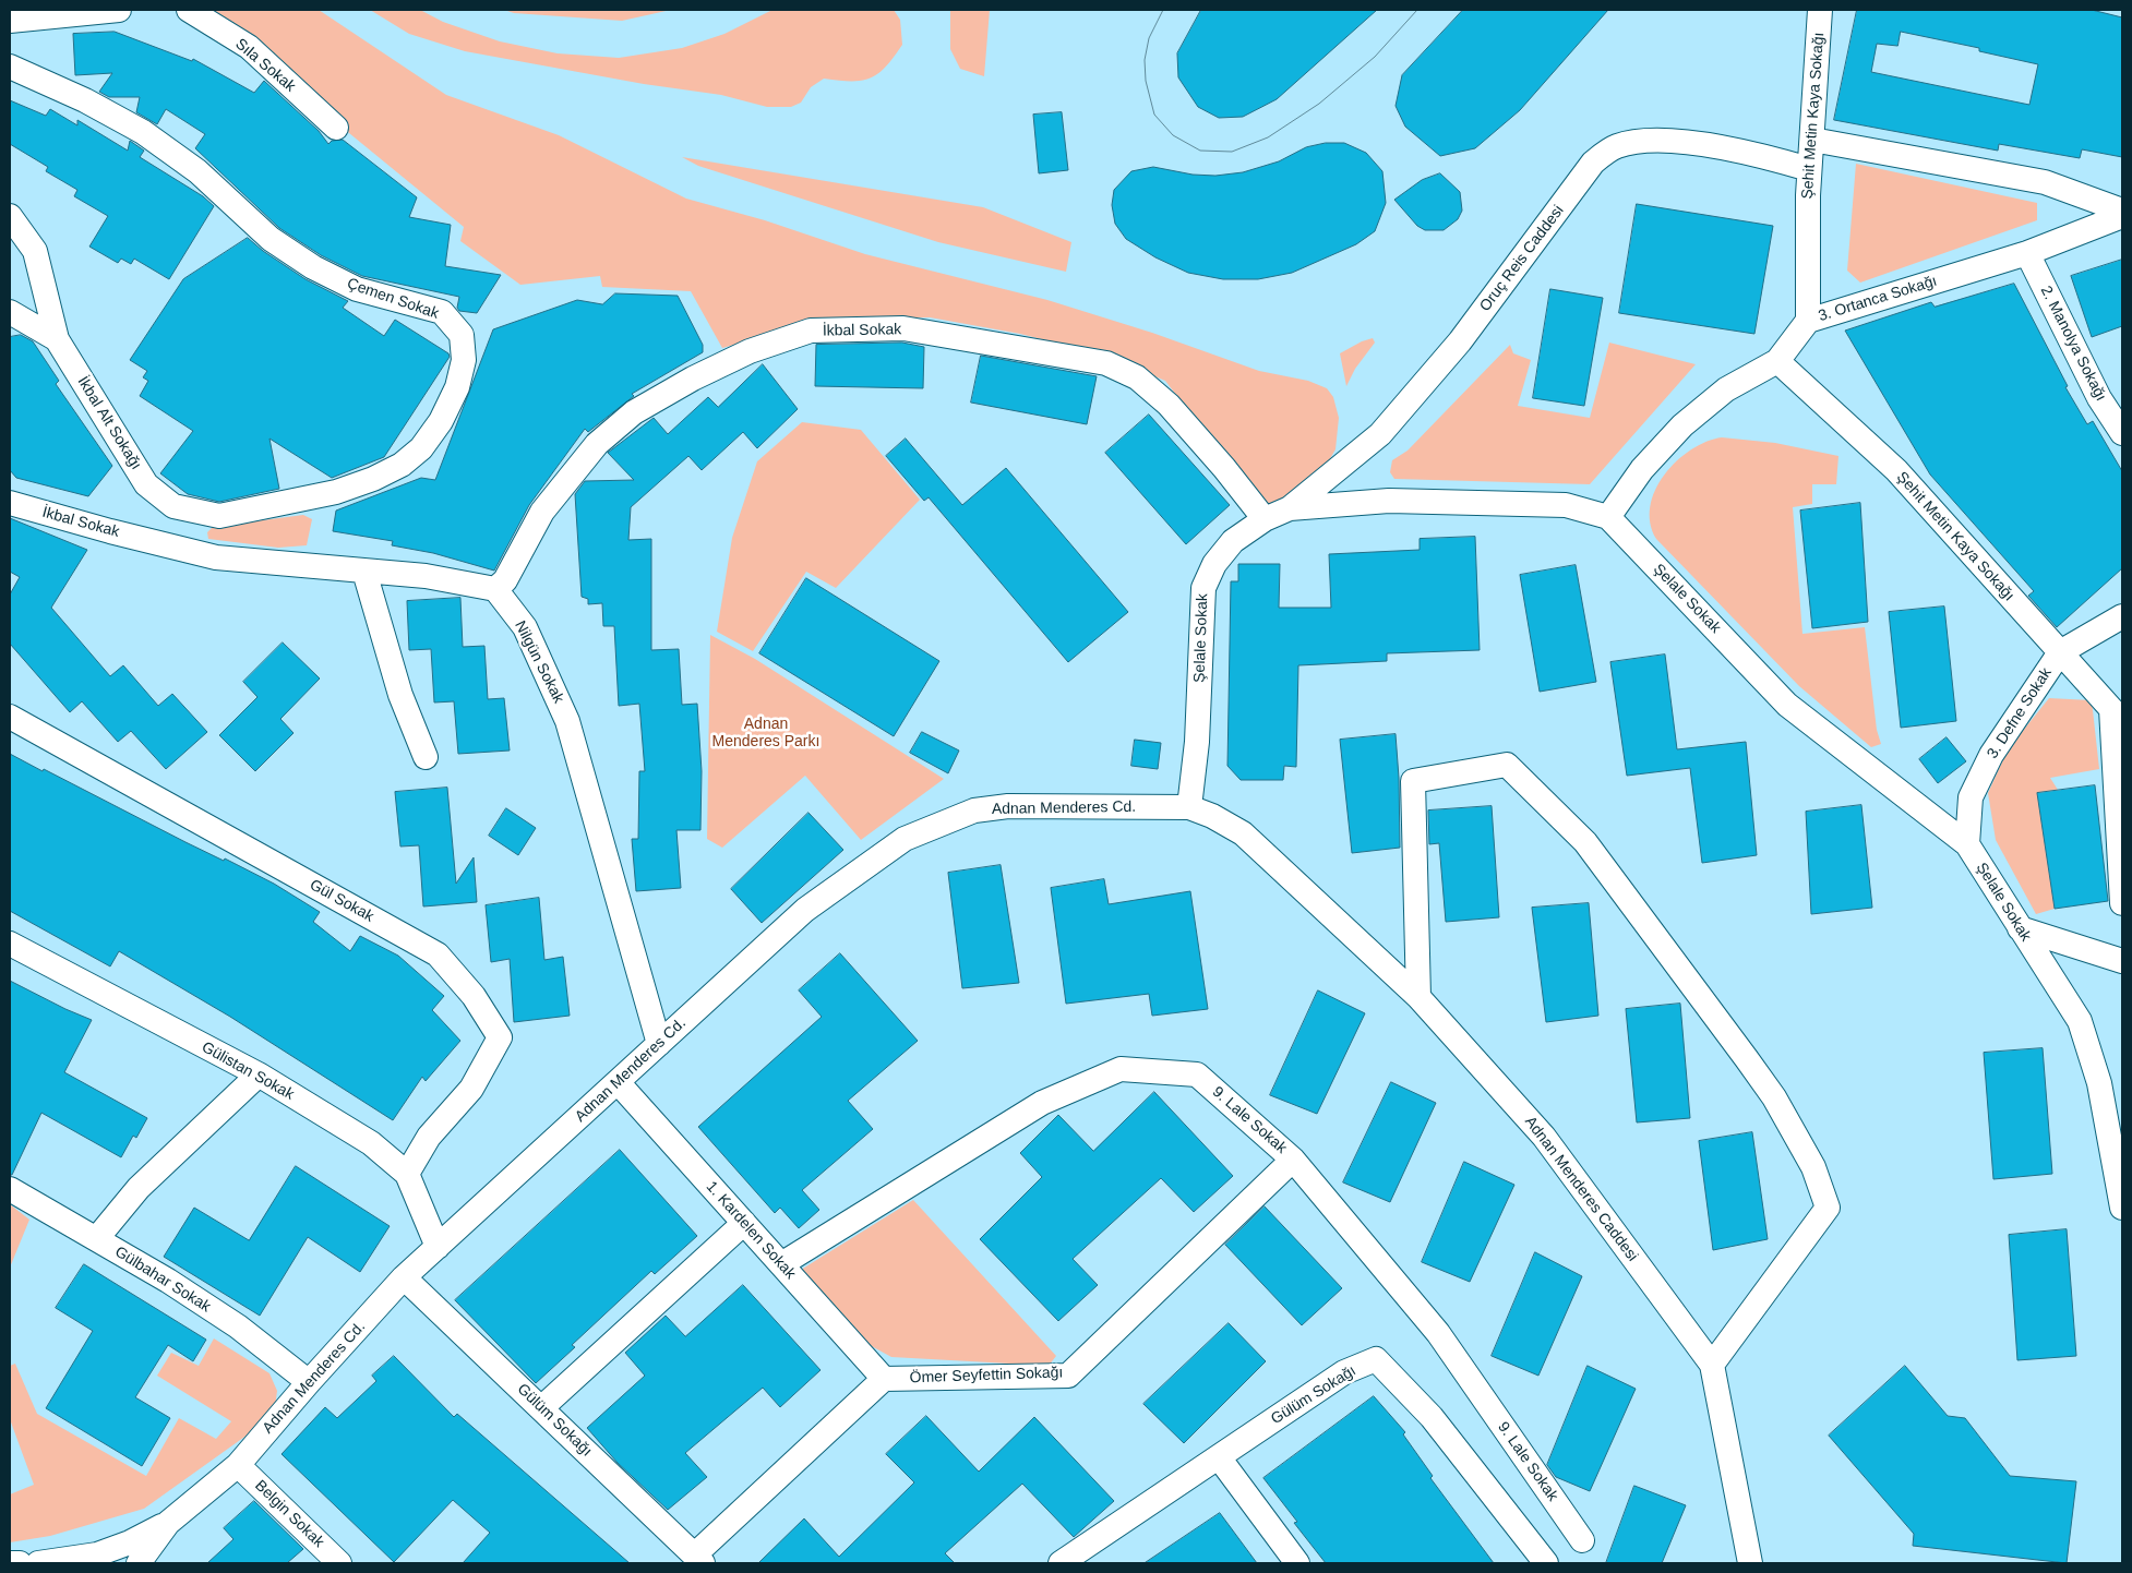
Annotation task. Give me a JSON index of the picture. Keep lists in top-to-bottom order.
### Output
{
  "streets": {
    "street": [
      "Sıla Sokak",
      "Şehit Metin Kaya Sokağı",
      "Oruç Reis Caddesi",
      "Çemen Sokak",
      "3. Ortanca Sokağı",
      "İkbal Sokak",
      "2. Manolya Sokağı",
      "İkbal Alt Sokağı",
      "Şelale Sokak",
      "Nilgün Sokak",
      "3. Defne Sokak",
      "Adnan Menderes Cd.",
      "Gül Sokak",
      "Gülistan Sokak",
      "9. Lale Sokak",
      "Adnan Menderes Caddesi",
      "1. Kardelen Sokak",
      "Gülbahar Sokak",
      "Ömer Seyfettin Sokağı",
      "Gülüm Sokağı",
      "Belgin Sokak"
    ]
  },
  "crossings": [
    ["Şehit Metin Kaya Sokağı", "Oruç Reis Caddesi"],
    ["Şehit Metin Kaya Sokağı", "3. Ortanca Sokağı"],
    ["Şehit Metin Kaya Sokağı", "3. Defne Sokak"],
    ["Oruç Reis Caddesi", "Şelale Sokak"],
    ["Çemen Sokak", "İkbal Alt Sokağı"],
    ["3. Ortanca Sokağı", "2. Manolya Sokağı"],
    ["3. Ortanca Sokağı", "Şelale Sokak"],
    ["İkbal Sokak", "Şelale Sokak"],
    ["İkbal Sokak", "Nilgün Sokak"],
    ["Şelale Sokak", "3. Defne Sokak"],
    ["Şelale Sokak", "Adnan Menderes Cd."],
    ["Şelale Sokak", "Adnan Menderes Caddesi"],
    ["Nilgün Sokak", "Adnan Menderes Cd."],
    ["Adnan Menderes Cd.", "Gülistan Sokak"],
    ["Adnan Menderes Cd.", "Adnan Menderes Caddesi"],
    ["Adnan Menderes Cd.", "1. Kardelen Sokak"],
    ["Adnan Menderes Cd.", "Gülbahar Sokak"],
    ["Adnan Menderes Cd.", "Gülüm Sokağı"],
    ["Adnan Menderes Cd.", "Belgin Sokak"],
    ["Gül Sokak", "Gülistan Sokak"],
    ["9. Lale Sokak", "1. Kardelen Sokak"],
    ["9. Lale Sokak", "Ömer Seyfettin Sokağı"],
    ["1. Kardelen Sokak", "Ömer Seyfettin Sokağı"]
  ],
  "parks": ["Adnan Menderes Parkı"]
}
